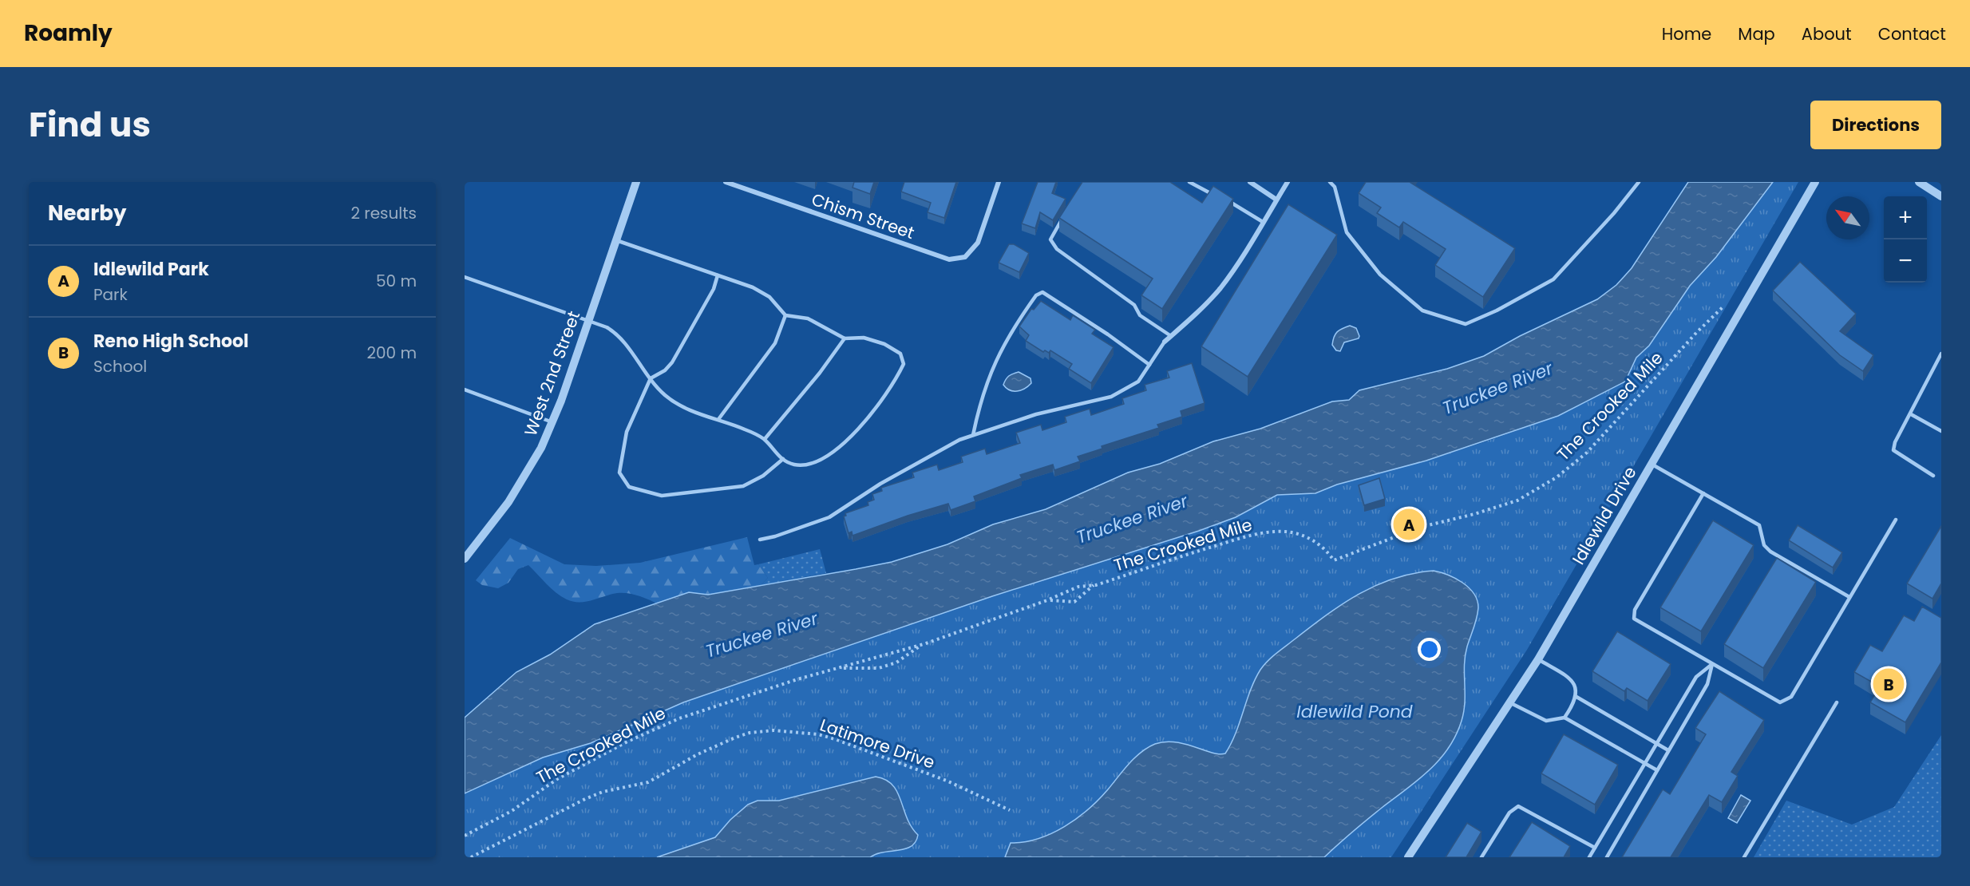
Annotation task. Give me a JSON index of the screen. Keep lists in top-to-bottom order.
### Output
{
  "streets": {
    "street": ["Chism Street", "West 2nd Street", "Idlewild Drive"],
    "path": ["The Crooked Mile", "Latimore Drive"]
  },
  "water": ["Truckee River", "Idlewild Pond"],
  "north": "top left",
  "page": {
    "header": "Roamly",
    "nav": [
      "Home",
      "Map",
      "About",
      "Contact"
    ],
    "title": "Find us",
    "buttons": "Directions",
    "heading": ["Nearby", "2 results"],
    "map_buttons": ["+", "−"],
    "list": [
      {
        "mark": "A",
        "name": "Idlewild Park",
        "note": "Park",
        "value": "50 m"
      },
      {
        "mark": "B",
        "name": "Reno High School",
        "note": "School",
        "value": "200 m"
      }
    ],
    "pins": ["A", "B"]
  }
}
